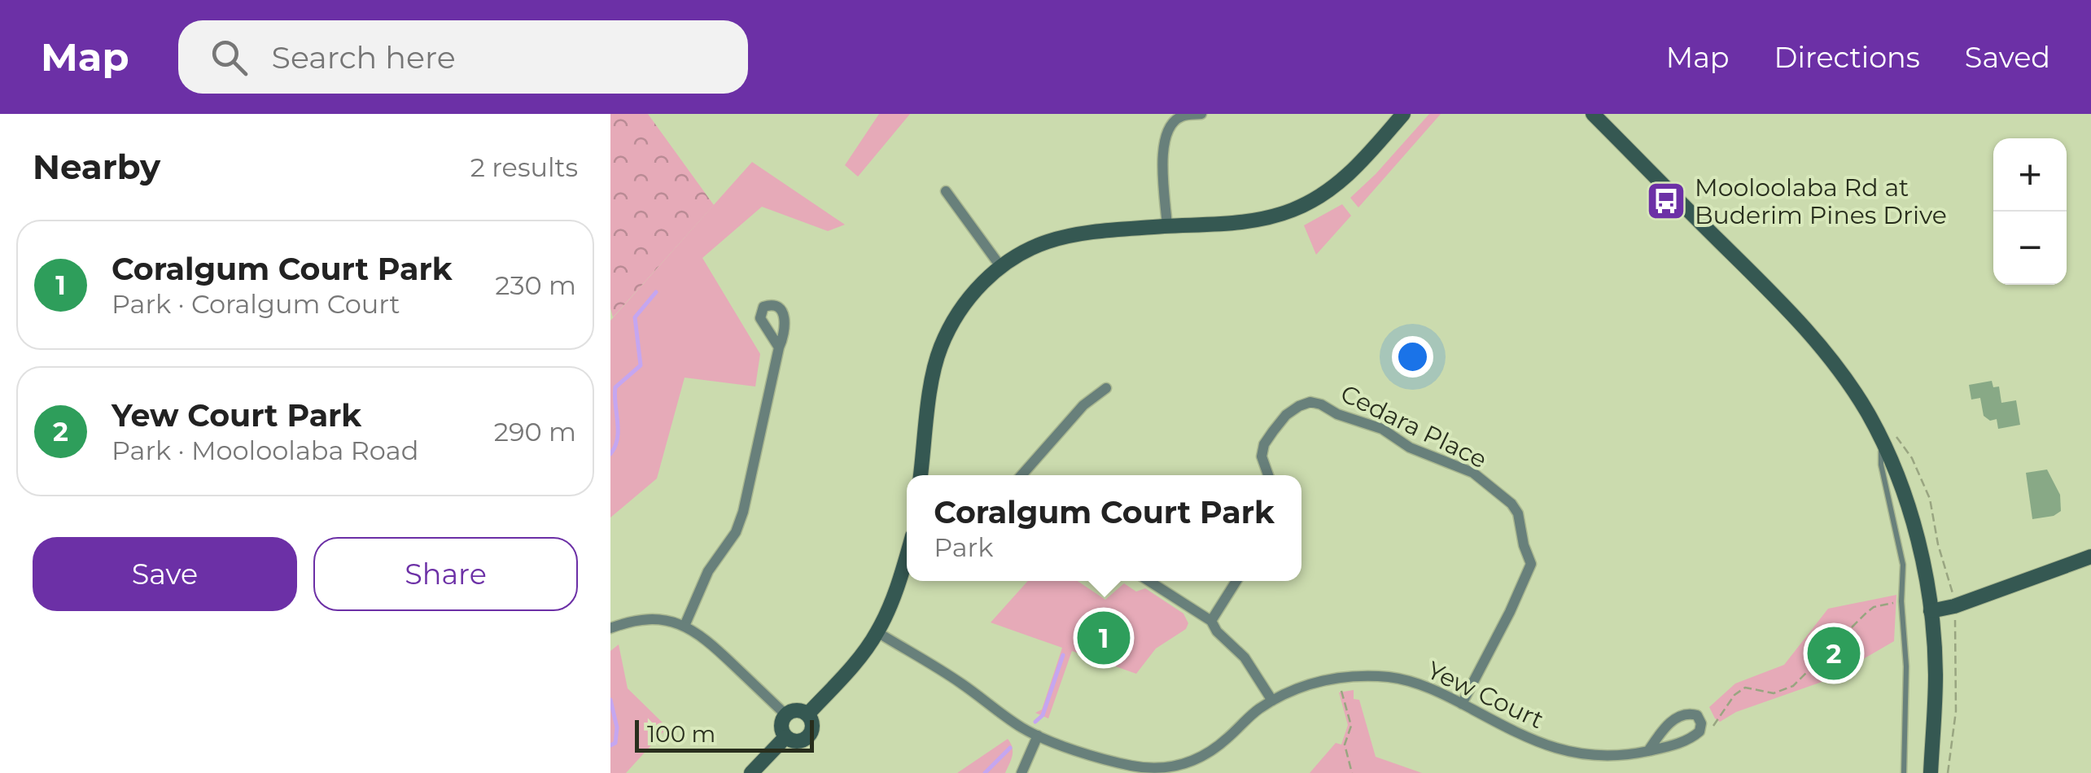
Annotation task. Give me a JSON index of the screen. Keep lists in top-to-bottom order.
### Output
{
  "streets": {
    "street": ["Cedara Place", "Yew Court"]
  },
  "crossings": [
    ["Cedara Place", "Yew Court"]
  ],
  "places": {
    "bus stop": ["Mooloolaba Rd at Buderim Pines Drive"]
  },
  "scale_bar": "100 m",
  "page": {
    "header": "Map",
    "search": "Search here",
    "nav": ["Map", "Directions", "Saved"],
    "heading": ["Nearby", "2 results"],
    "map_buttons": ["+", "−"],
    "list": [
      {
        "mark": "1",
        "name": "Coralgum Court Park",
        "note": "Park · Coralgum Court",
        "value": "230 m"
      },
      {
        "mark": "2",
        "name": "Yew Court Park",
        "note": "Park · Mooloolaba Road",
        "value": "290 m"
      }
    ],
    "popup": ["Coralgum Court Park", "Park"],
    "buttons": ["Save", "Share"],
    "pins": ["1", "2"],
    "scale": "100 m"
  }
}
